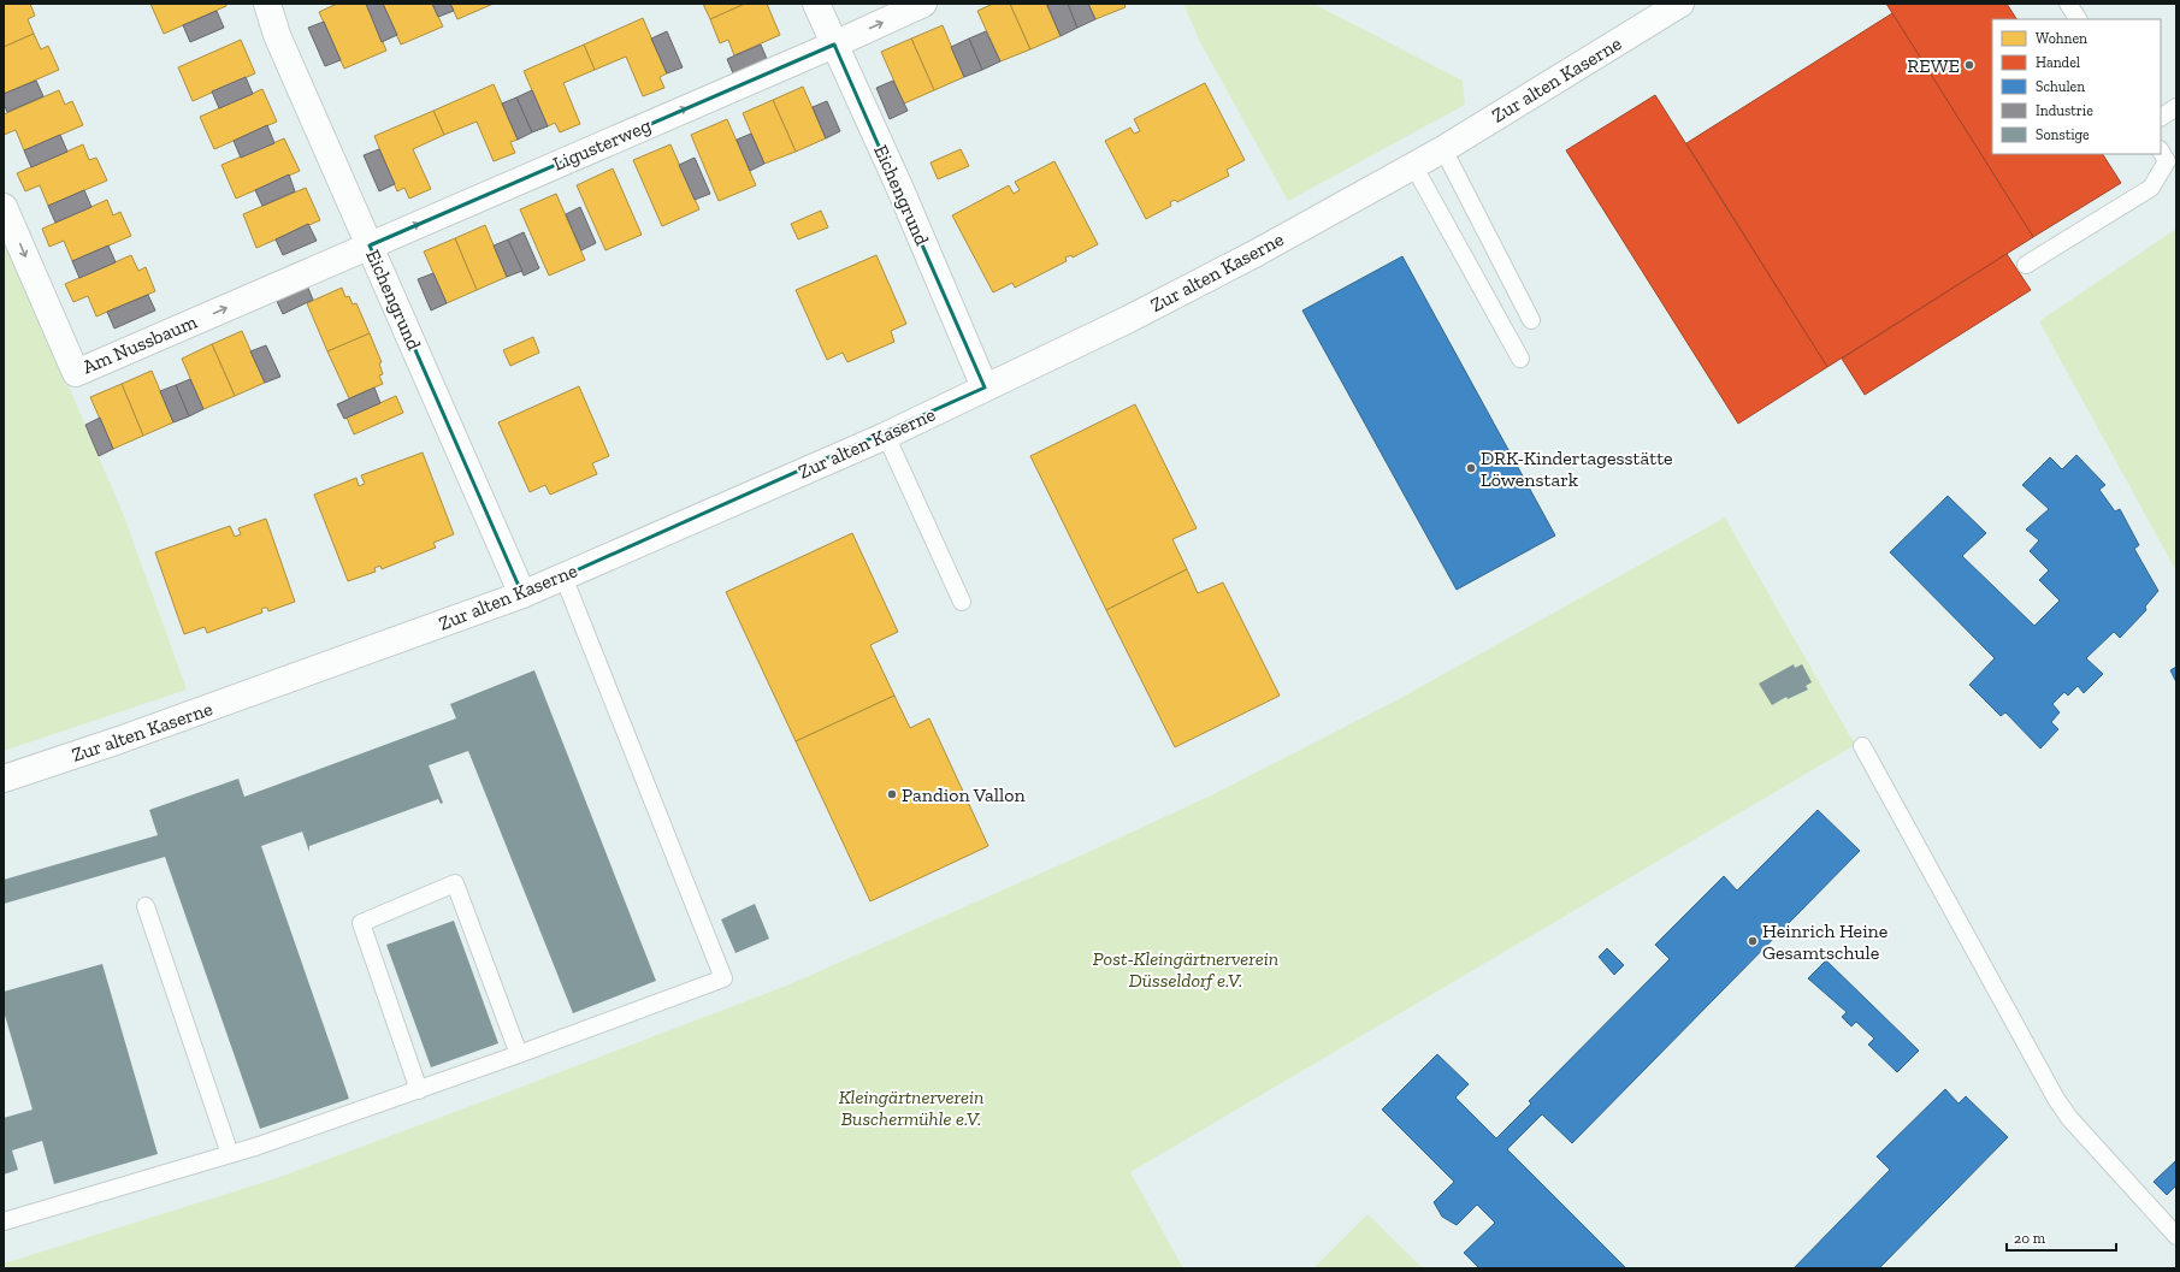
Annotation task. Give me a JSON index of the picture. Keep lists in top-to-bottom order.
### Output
{
  "streets": {
    "street": [
      "Zur alten Kaserne",
      "Ligusterweg",
      "Eichengrund",
      "Am Nussbaum"
    ]
  },
  "crossings": [
    ["Zur alten Kaserne", "Eichengrund"],
    ["Ligusterweg", "Eichengrund"],
    ["Ligusterweg", "Am Nussbaum"],
    ["Eichengrund", "Am Nussbaum"]
  ],
  "one_way": ["Ligusterweg"],
  "parks": ["Post-Kleingärtnerverein Düsseldorf e.V.", "Kleingärtnerverein Buschermühle e.V."],
  "places": [
    "REWE",
    "DRK-Kindertagesstätte Löwenstark",
    "Pandion Vallon",
    "Heinrich Heine Gesamtschule"
  ],
  "legend": [
    "Wohnen",
    "Handel",
    "Schulen",
    "Industrie",
    "Sonstige"
  ],
  "scale_bar": "20 m"
}
